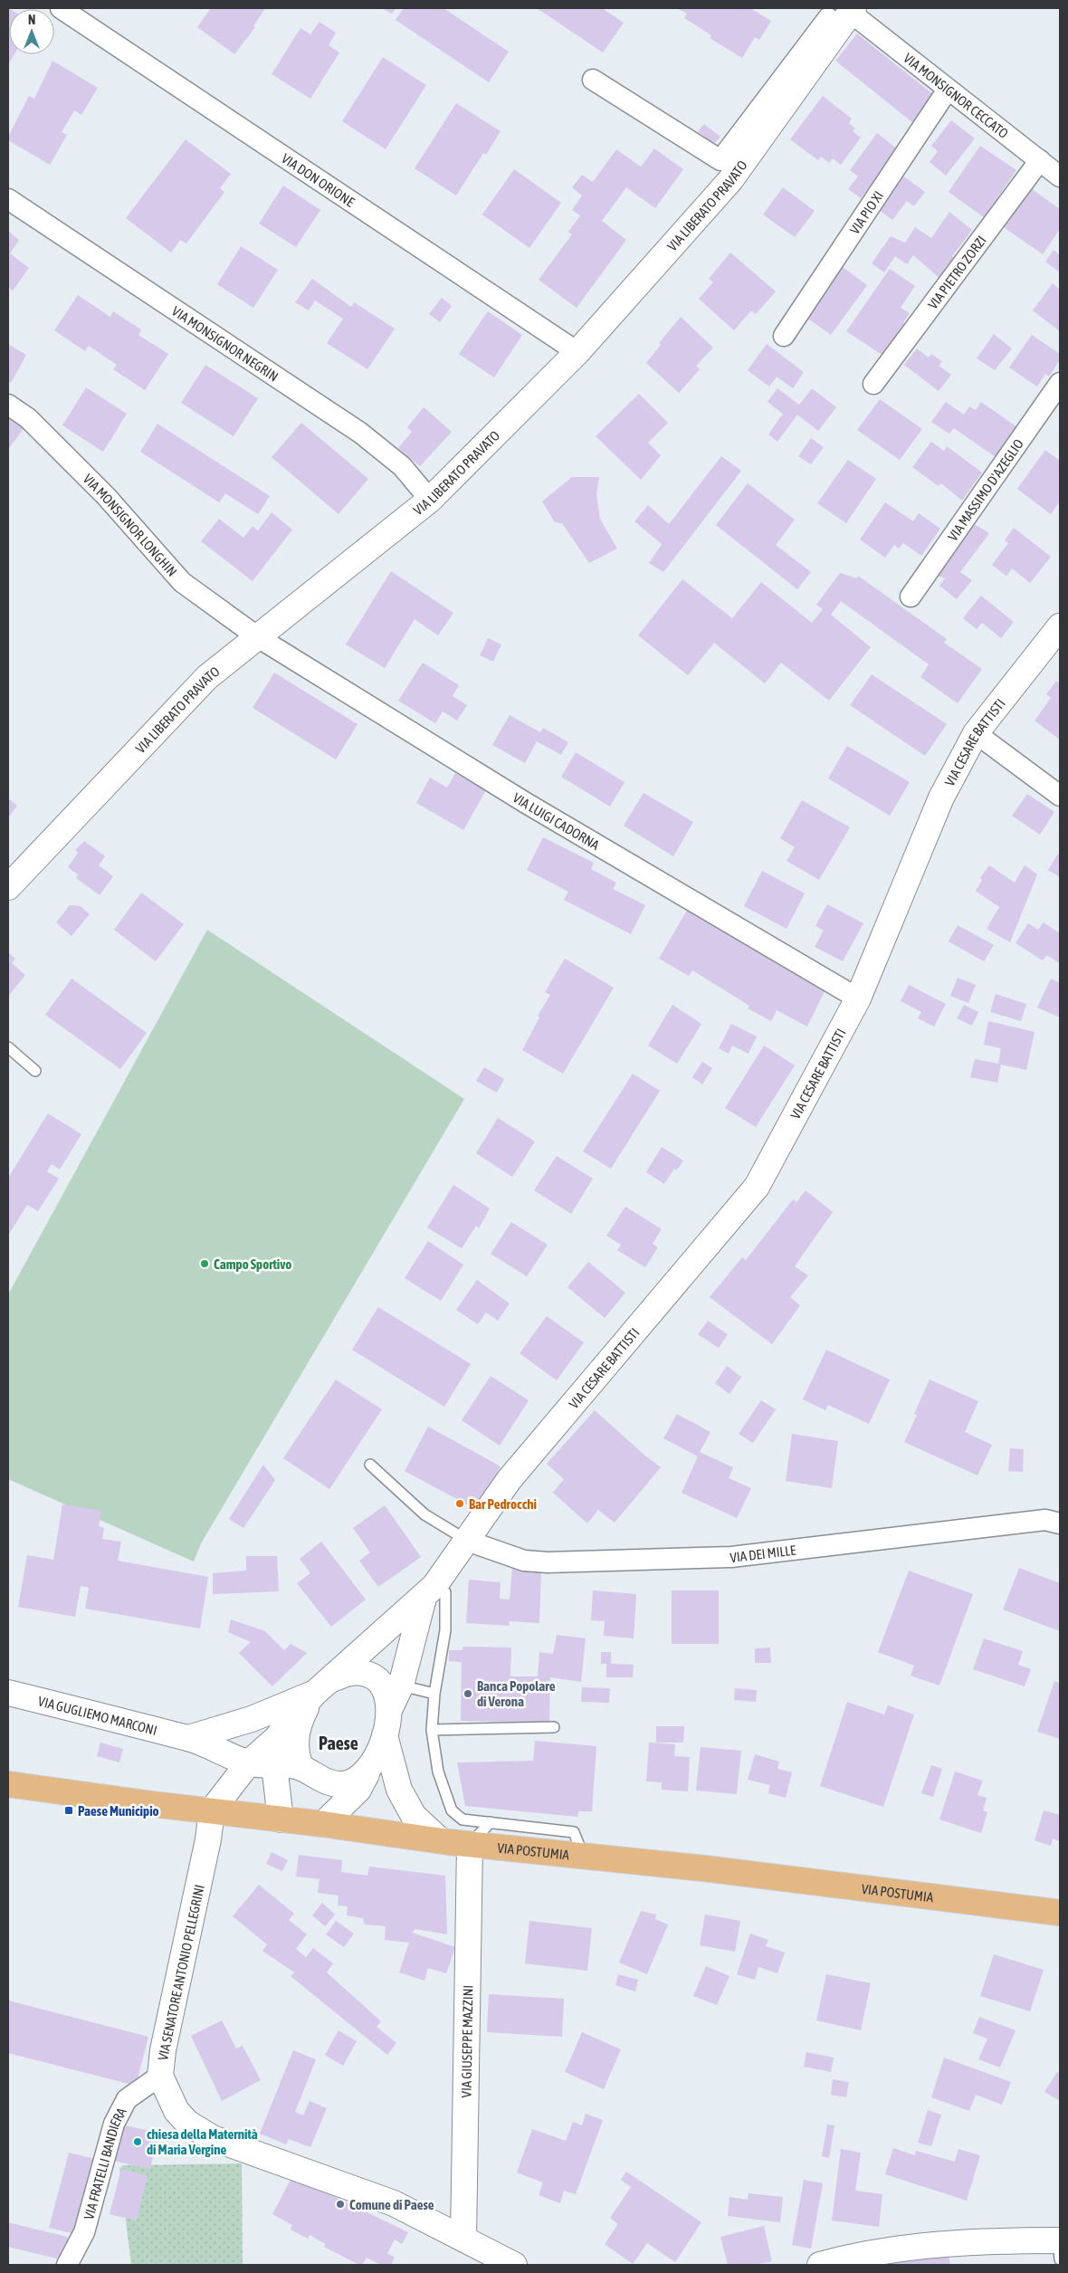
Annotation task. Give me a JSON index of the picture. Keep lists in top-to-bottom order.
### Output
{
  "streets": {
    "main road": ["VIA POSTUMIA"],
    "street": [
      "VIA MONSIGNOR CECCATO",
      "VIA DON ORIONE",
      "VIA LIBERATO PRAVATO",
      "VIA PIO XI",
      "VIA PIETRO ZORZI",
      "VIA MONSIGNOR NEGRIN",
      "VIA MASSIMO D'AZEGLIO",
      "VIA MONSIGNOR LONGHIN",
      "VIA CESARE BATTISTI",
      "VIA LUIGI CADORNA",
      "VIA DEI MILLE",
      "VIA GUGLIEMO MARCONI",
      "VIA SENATORE ANTONIO PELLEGRINI",
      "VIA GIUSEPPE MAZZINI",
      "VIA FRATELLI BANDIERA"
    ]
  },
  "crossings": [
    ["VIA MONSIGNOR CECCATO", "VIA LIBERATO PRAVATO"],
    ["VIA MONSIGNOR CECCATO", "VIA PIO XI"],
    ["VIA MONSIGNOR CECCATO", "VIA PIETRO ZORZI"],
    ["VIA DON ORIONE", "VIA LIBERATO PRAVATO"],
    ["VIA LIBERATO PRAVATO", "VIA MONSIGNOR NEGRIN"],
    ["VIA LIBERATO PRAVATO", "VIA MONSIGNOR LONGHIN"],
    ["VIA LIBERATO PRAVATO", "VIA LUIGI CADORNA"],
    ["VIA MONSIGNOR LONGHIN", "VIA LUIGI CADORNA"],
    ["VIA CESARE BATTISTI", "VIA LUIGI CADORNA"],
    ["VIA CESARE BATTISTI", "VIA DEI MILLE"],
    ["VIA POSTUMIA", "VIA SENATORE ANTONIO PELLEGRINI"],
    ["VIA POSTUMIA", "VIA GIUSEPPE MAZZINI"],
    ["VIA SENATORE ANTONIO PELLEGRINI", "VIA GIUSEPPE MAZZINI"],
    ["VIA SENATORE ANTONIO PELLEGRINI", "VIA FRATELLI BANDIERA"]
  ],
  "districts": ["Paese"],
  "places": {
    "other": [
      "Campo Sportivo",
      "Bar Pedrocchi",
      "Banca Popolare di Verona",
      "chiesa della Maternità di Maria Vergine",
      "Comune di Paese"
    ],
    "transit": ["Paese Municipio"]
  },
  "north": "top"
}
